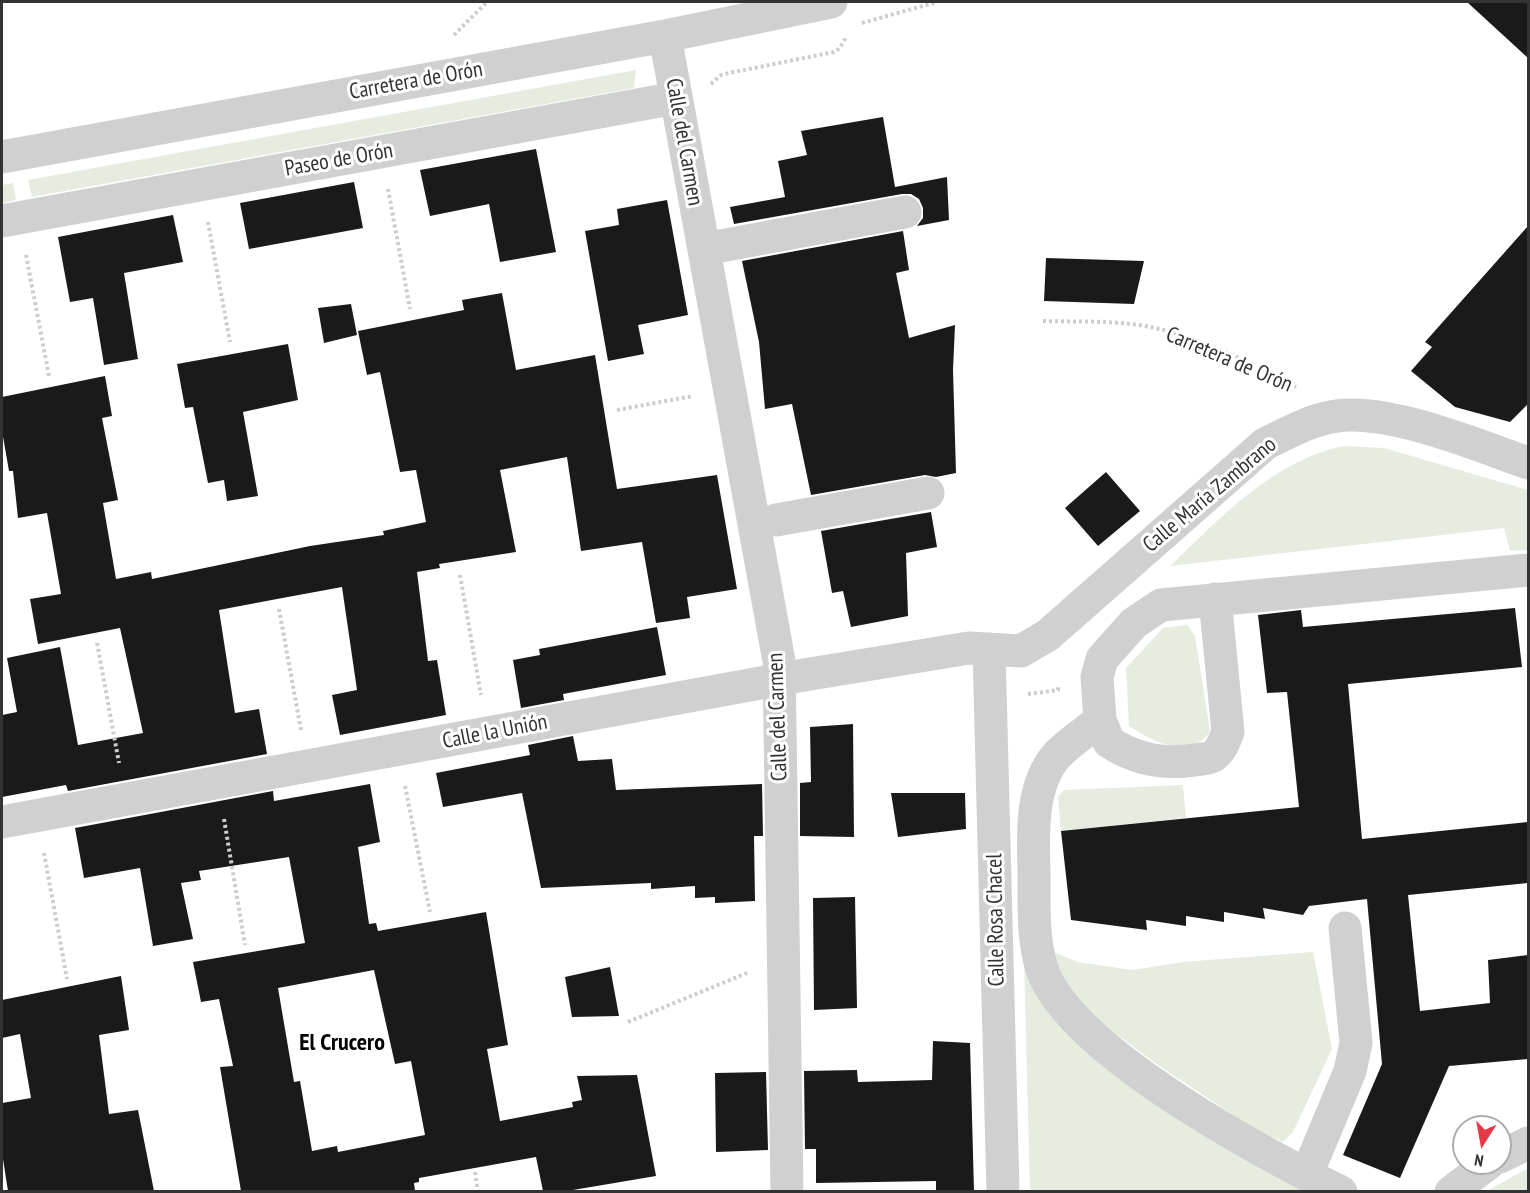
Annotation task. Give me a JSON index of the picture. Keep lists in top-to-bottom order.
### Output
{
  "streets": {
    "street": [
      "Carretera de Orón",
      "Calle del Carmen",
      "Paseo de Orón",
      "Calle María Zambrano",
      "Calle la Unión",
      "Calle Rosa Chacel"
    ]
  },
  "crossings": [
    ["Carretera de Orón", "Calle del Carmen"],
    ["Carretera de Orón", "Calle María Zambrano"],
    ["Calle del Carmen", "Paseo de Orón"],
    ["Calle del Carmen", "Calle la Unión"],
    ["Calle María Zambrano", "Calle la Unión"],
    ["Calle María Zambrano", "Calle Rosa Chacel"],
    ["Calle la Unión", "Calle Rosa Chacel"]
  ],
  "districts": ["El Crucero"],
  "north": "bottom"
}
